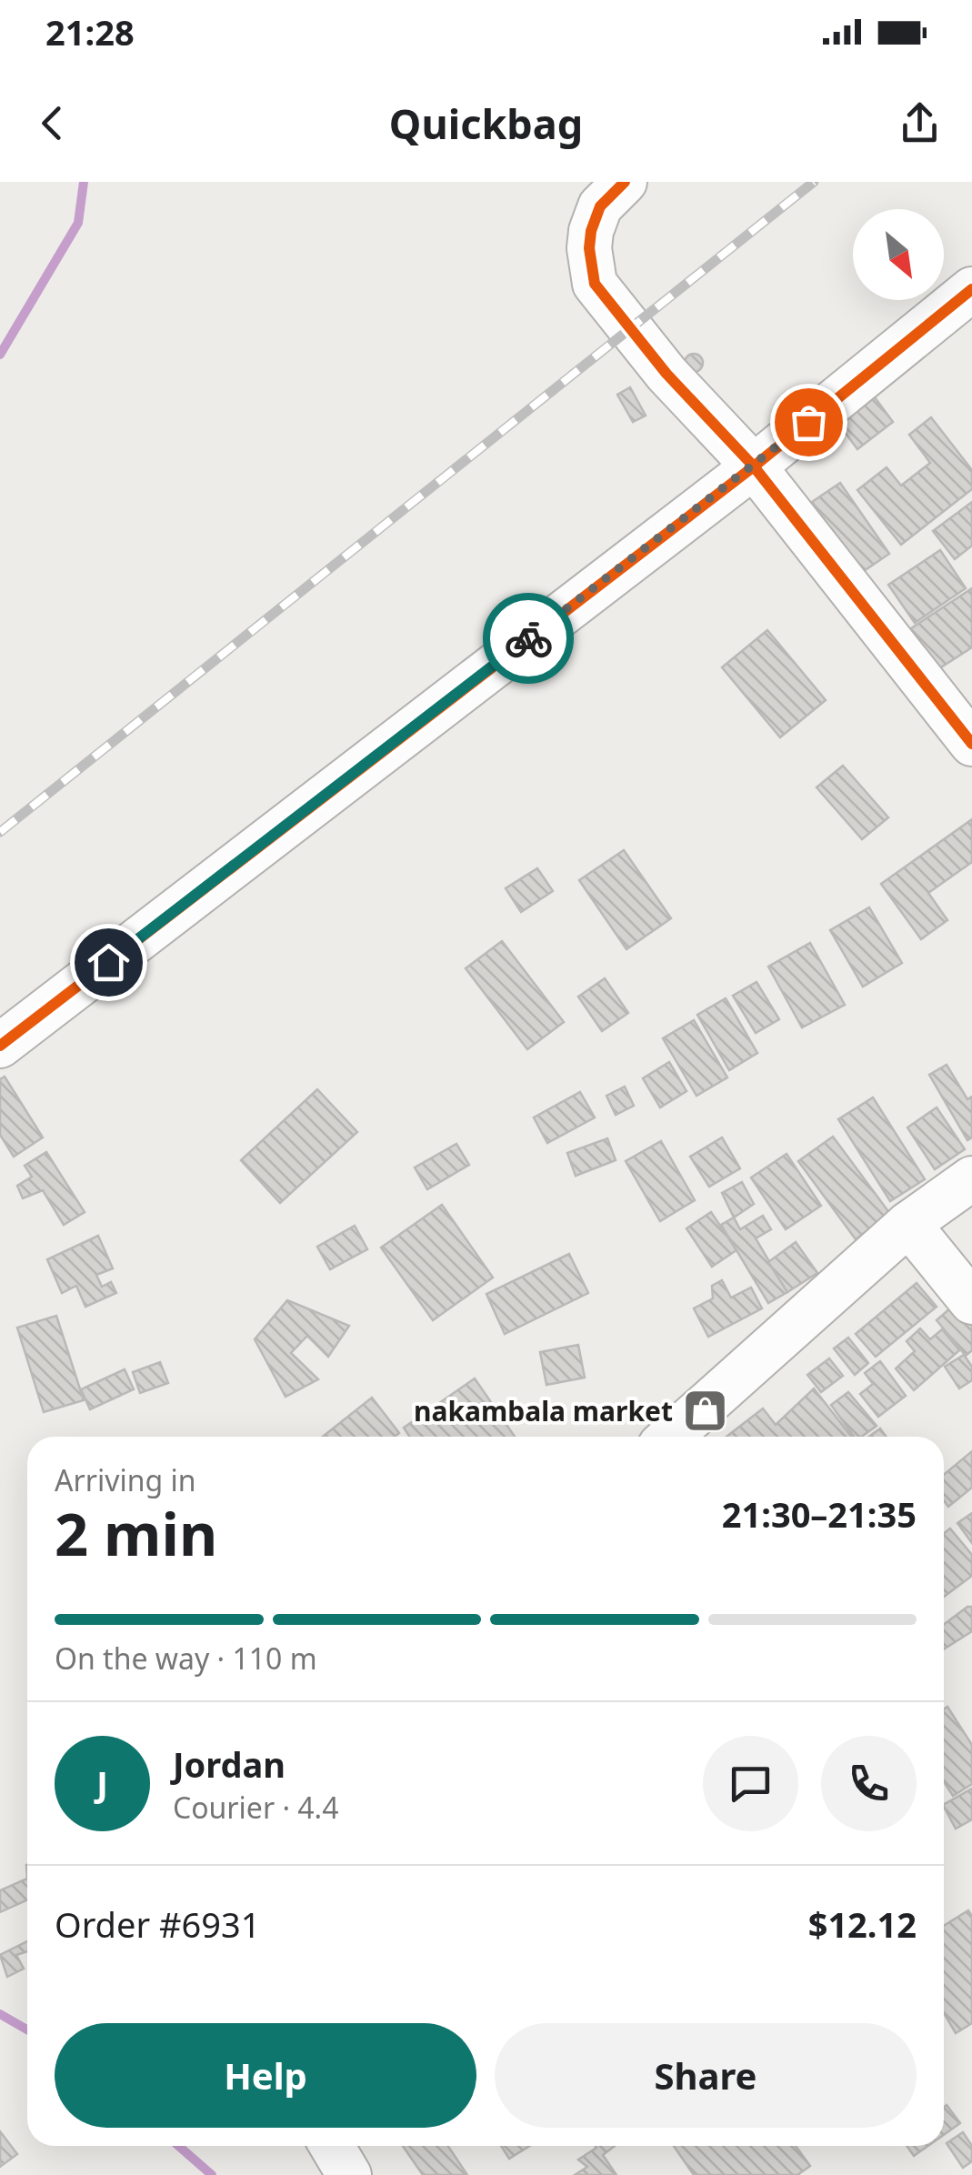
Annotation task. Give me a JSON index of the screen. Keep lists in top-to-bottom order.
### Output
{
  "places": {
    "shop": ["nakambala market"]
  },
  "north": "bottom right",
  "page": {
    "status": "21:28",
    "header": "Quickbag",
    "heading": ["2 min", "Arriving in", "21:30–21:35"],
    "panel": [
      "Jordan",
      "Courier · 4.4",
      "Order #6931",
      "$12.12"
    ],
    "bar": "On the way · 110 m",
    "round": "J",
    "buttons": ["Help", "Share"]
  }
}
